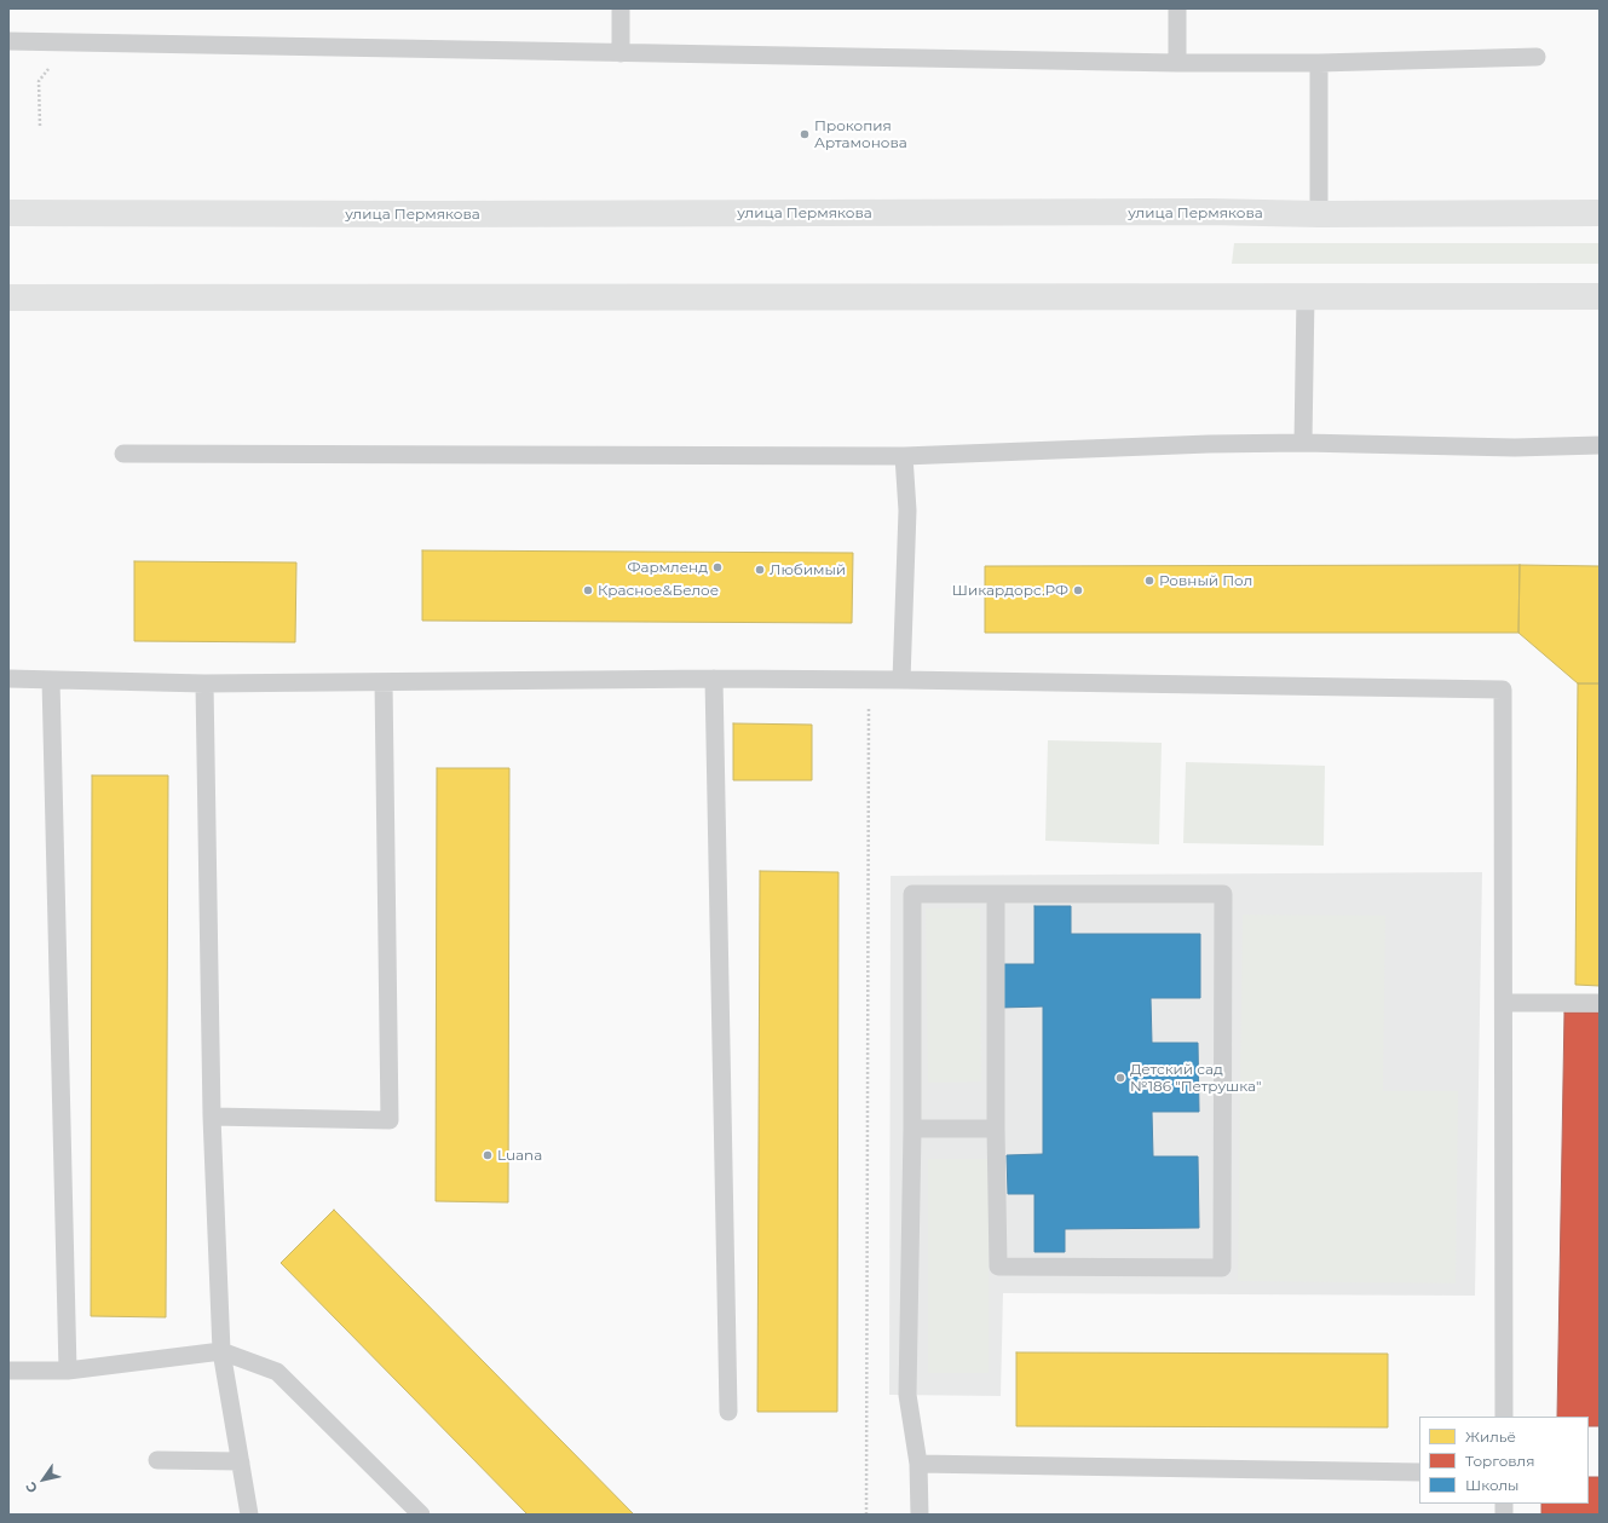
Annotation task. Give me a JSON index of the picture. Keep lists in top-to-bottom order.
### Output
{
  "streets": {
    "main road": ["улица Пермякова"]
  },
  "places": [
    "Прокопия Артамонова",
    "Фармленд",
    "Любимый",
    "Ровный Пол",
    "Красное&Белое",
    "Шикардорс.РФ",
    "Детский сад №186 \"Петрушка\"",
    "Luana"
  ],
  "legend": ["Жильё", "Торговля", "Школы"],
  "north": "bottom left"
}
